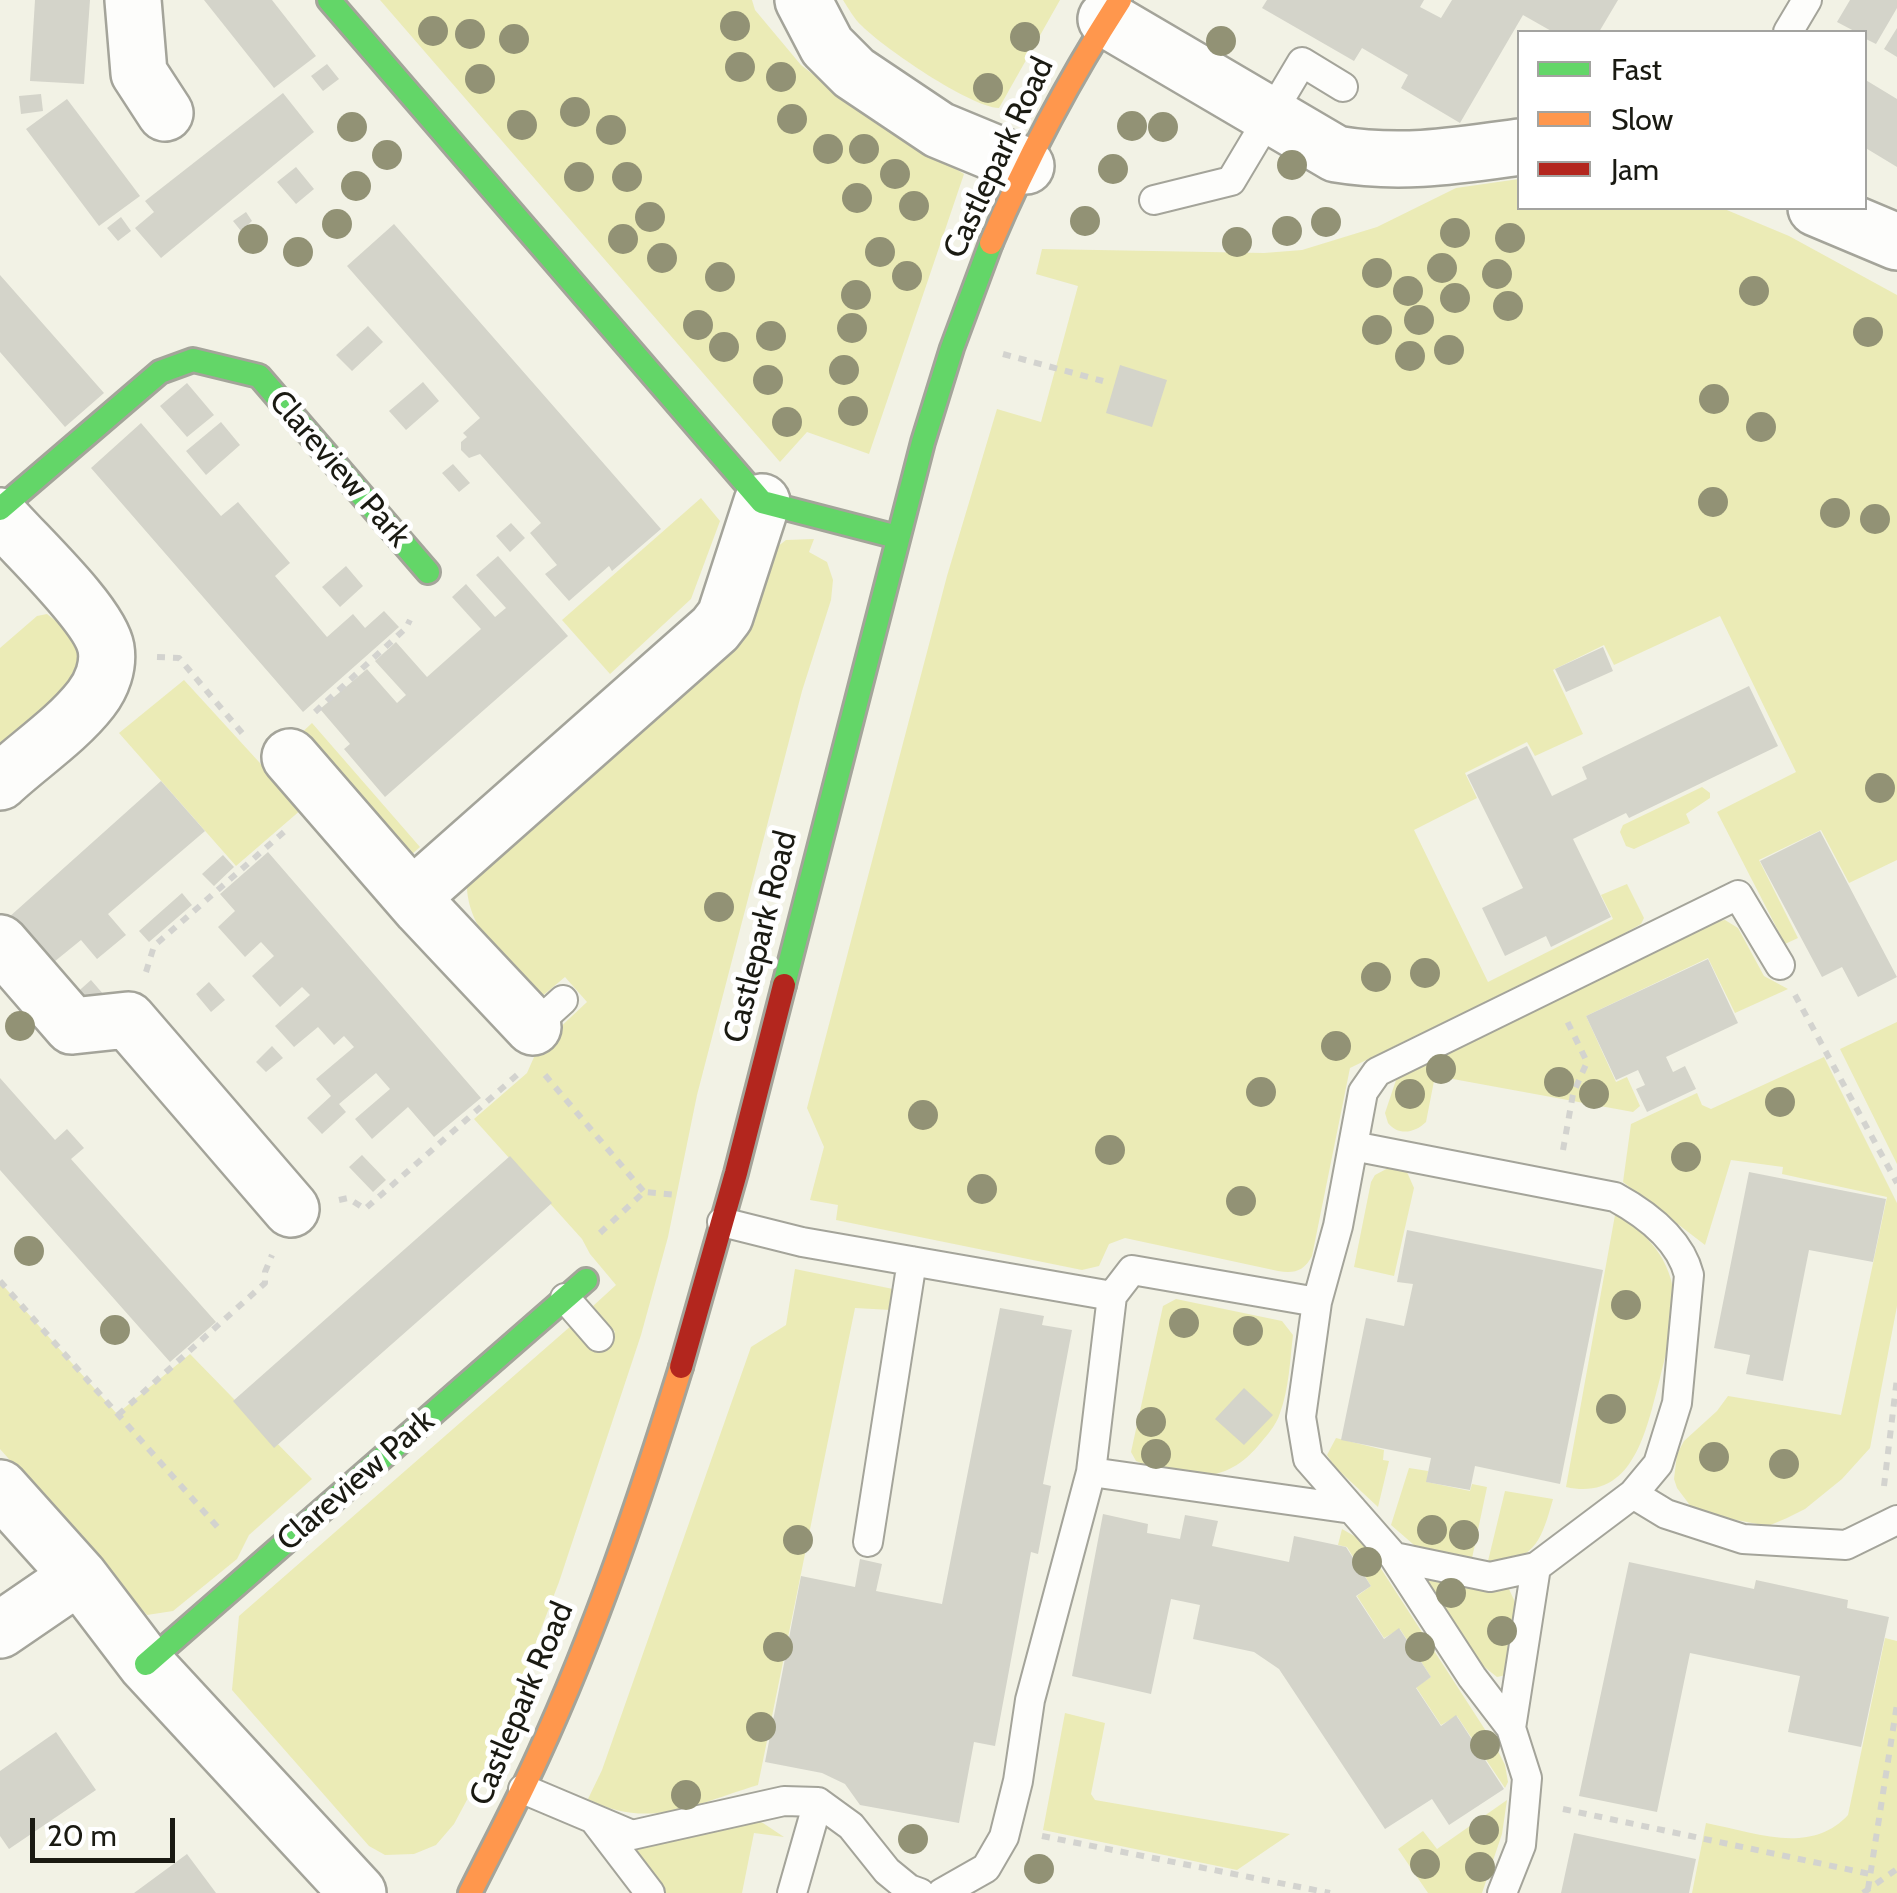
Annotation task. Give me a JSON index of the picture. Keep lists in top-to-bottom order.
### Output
{
  "streets": {
    "street": ["Castlepark Road", "Clareview Park"]
  },
  "legend": ["Fast", "Slow", "Jam"],
  "scale_bar": "20 m"
}
